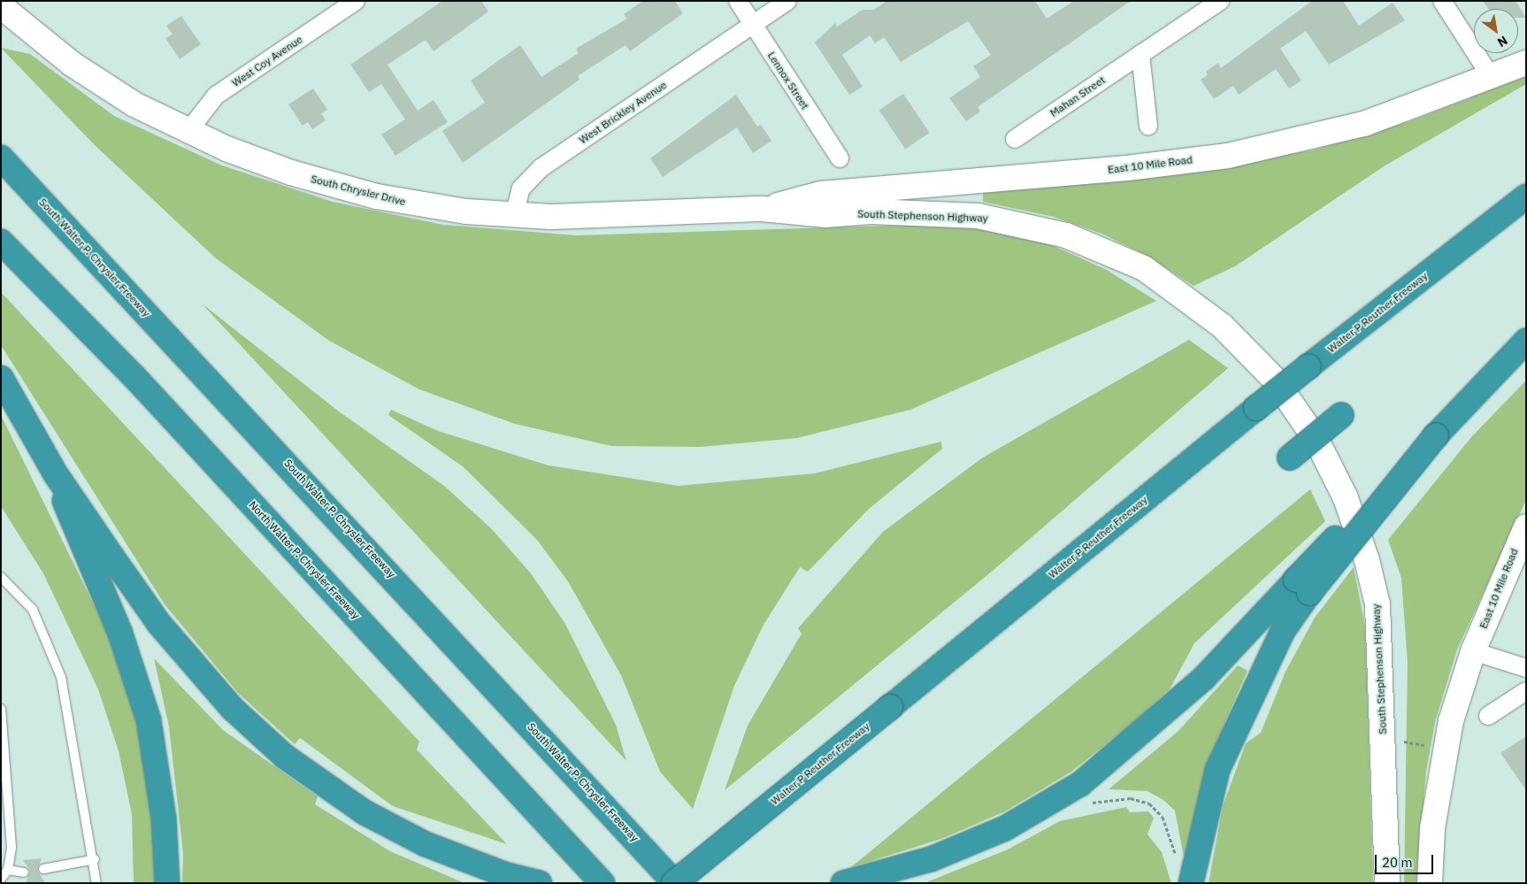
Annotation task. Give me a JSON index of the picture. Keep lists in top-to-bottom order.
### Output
{
  "streets": {
    "highway": ["South Walter P. Chrysler Freeway", "Walter P Reuther Freeway", "North Walter P. Chrysler Freeway"],
    "main road": ["East 10 Mile Road", "South Chrysler Drive", "South Stephenson Highway"],
    "street": [
      "West Coy Avenue",
      "Lennox Street",
      "Mahan Street",
      "West Brickley Avenue"
    ]
  },
  "crossings": [
    ["West Coy Avenue", "South Chrysler Drive"],
    ["Lennox Street", "West Brickley Avenue"],
    ["West Brickley Avenue", "South Chrysler Drive"],
    ["East 10 Mile Road", "South Chrysler Drive"],
    ["East 10 Mile Road", "South Stephenson Highway"],
    ["South Chrysler Drive", "South Stephenson Highway"],
    ["South Walter P. Chrysler Freeway", "Walter P Reuther Freeway"]
  ],
  "scale_bar": "20 m",
  "north": "bottom right"
}
